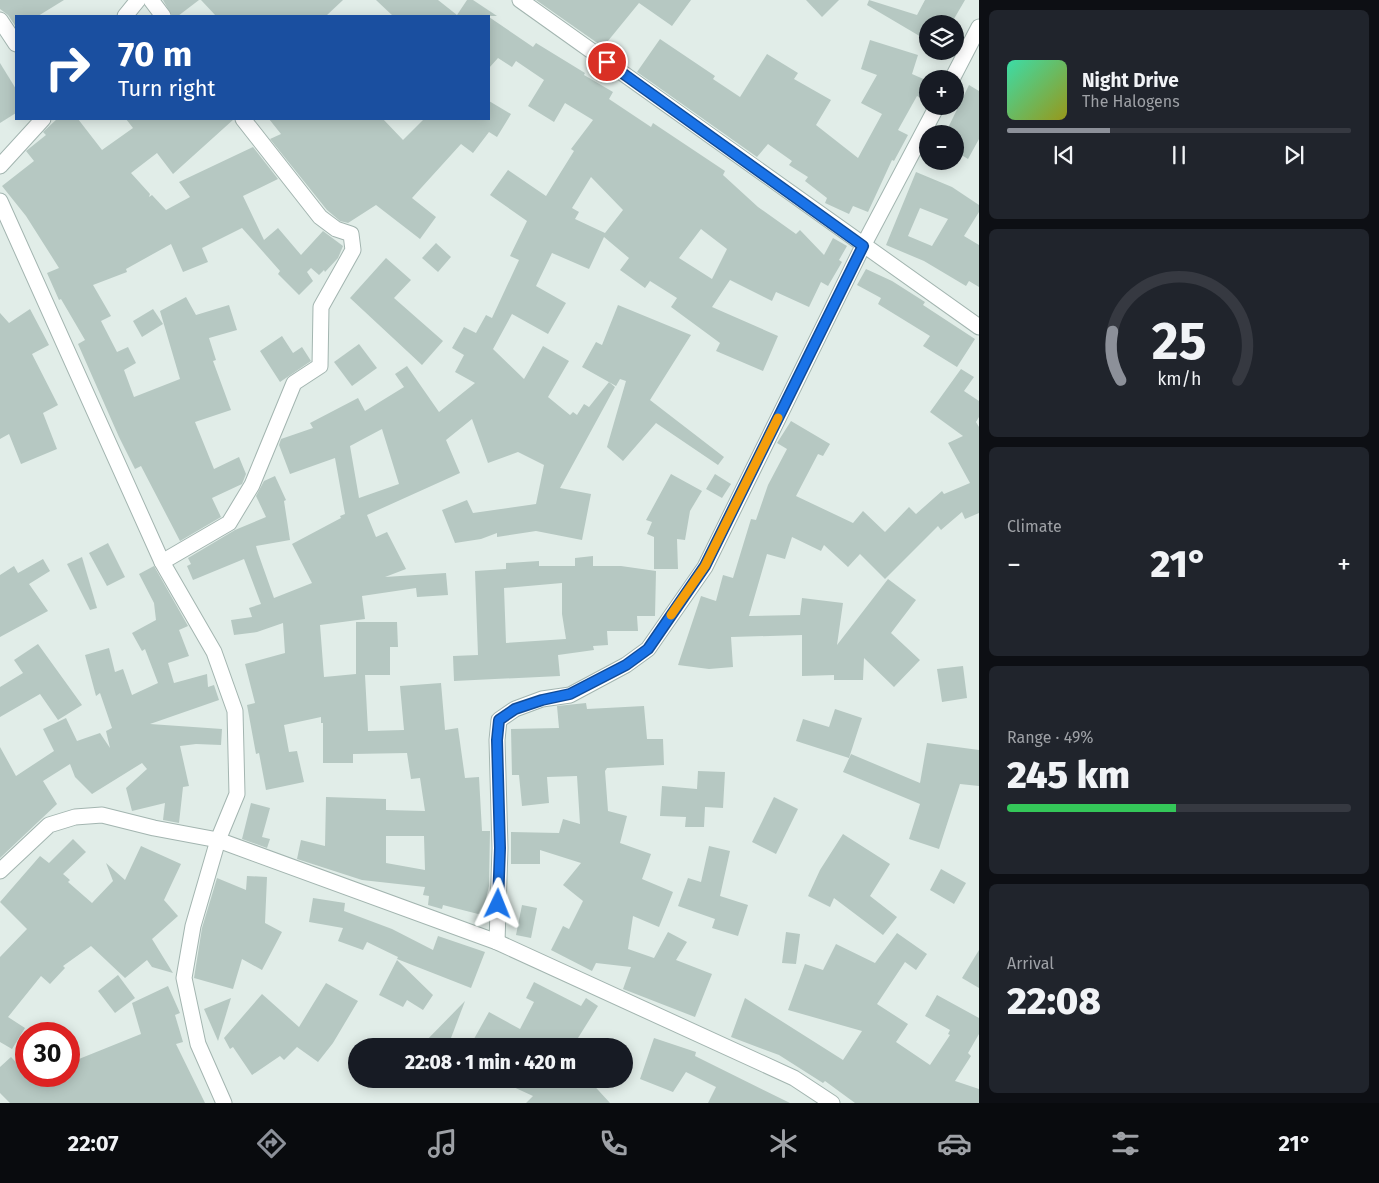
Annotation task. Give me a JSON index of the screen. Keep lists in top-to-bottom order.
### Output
{
  "page": {
    "map_buttons": ["+", "−"],
    "turn": ["70 m", "Turn right"],
    "song": ["Night Drive", "The Halogens"],
    "tile": [
      "Climate",
      ["Range · 49%", "245 km"],
      ["Arrival", "22:08"]
    ],
    "heat": ["−", "21°", "+"],
    "limit": "30",
    "trip": "22:08 · 1 min · 420 m",
    "tabs": ["22:07", "21°"],
    "gauge": ["25", "km/h"]
  }
}
